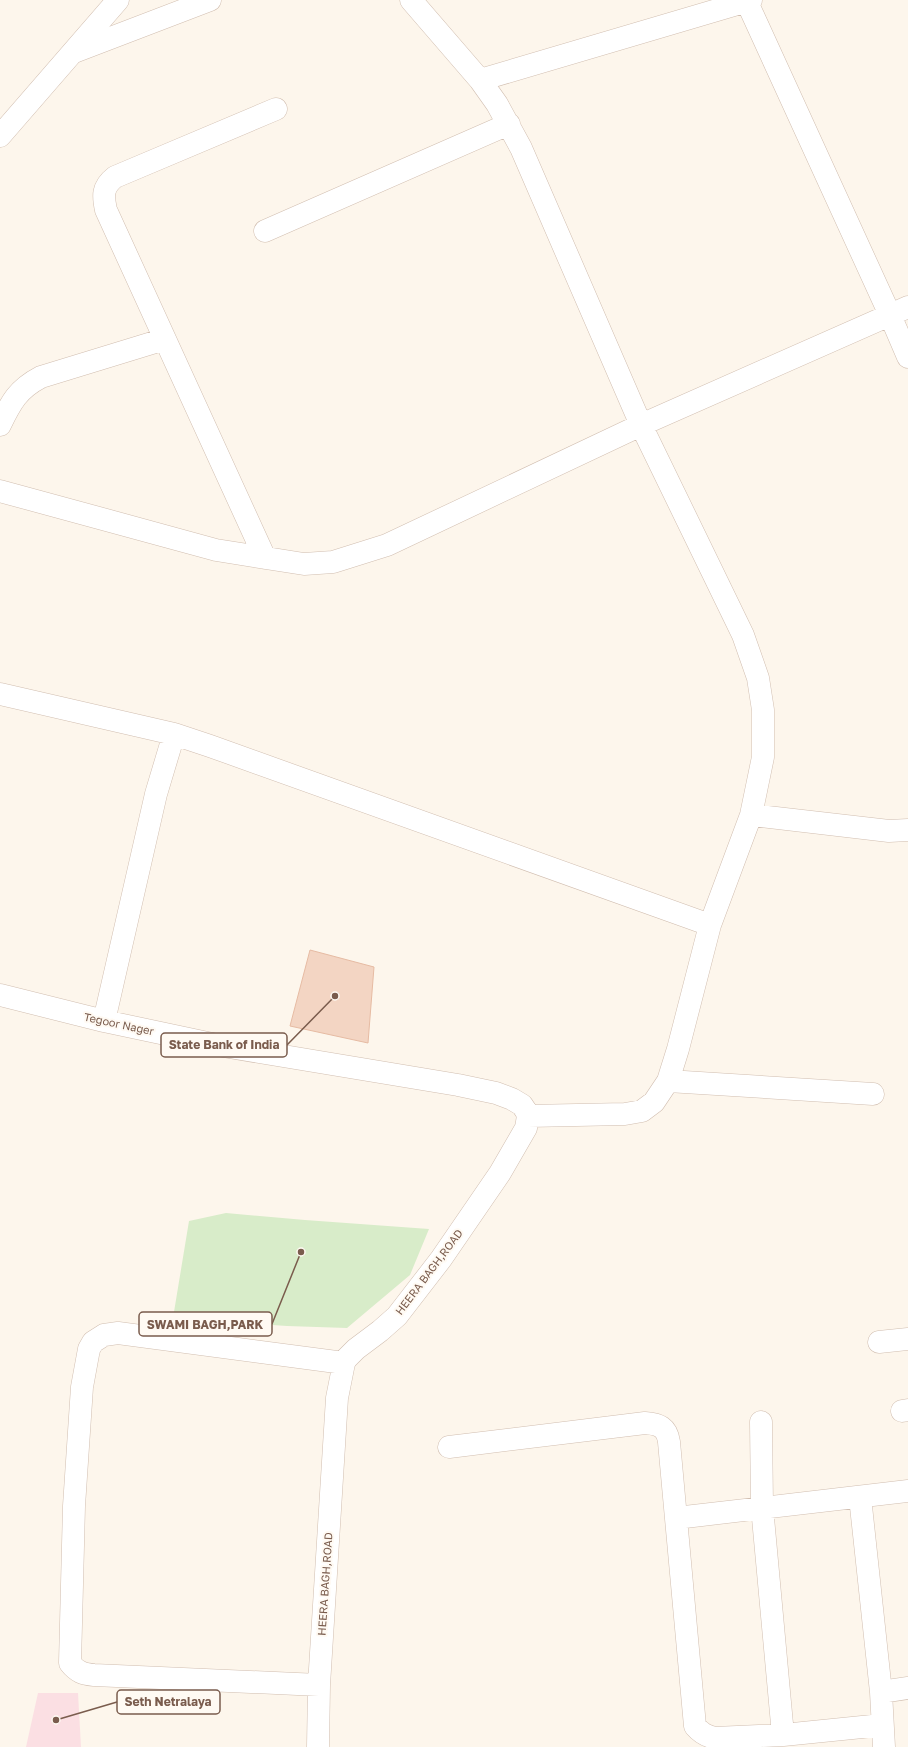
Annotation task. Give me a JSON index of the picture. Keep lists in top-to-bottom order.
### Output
{
  "streets": {
    "street": ["Tegoor Nager", "HEERA BAGH,ROAD"]
  },
  "crossings": [
    ["Tegoor Nager", "HEERA BAGH,ROAD"]
  ],
  "places": ["State Bank of India", "SWAMI BAGH,PARK", "Seth Netralaya"]
}
